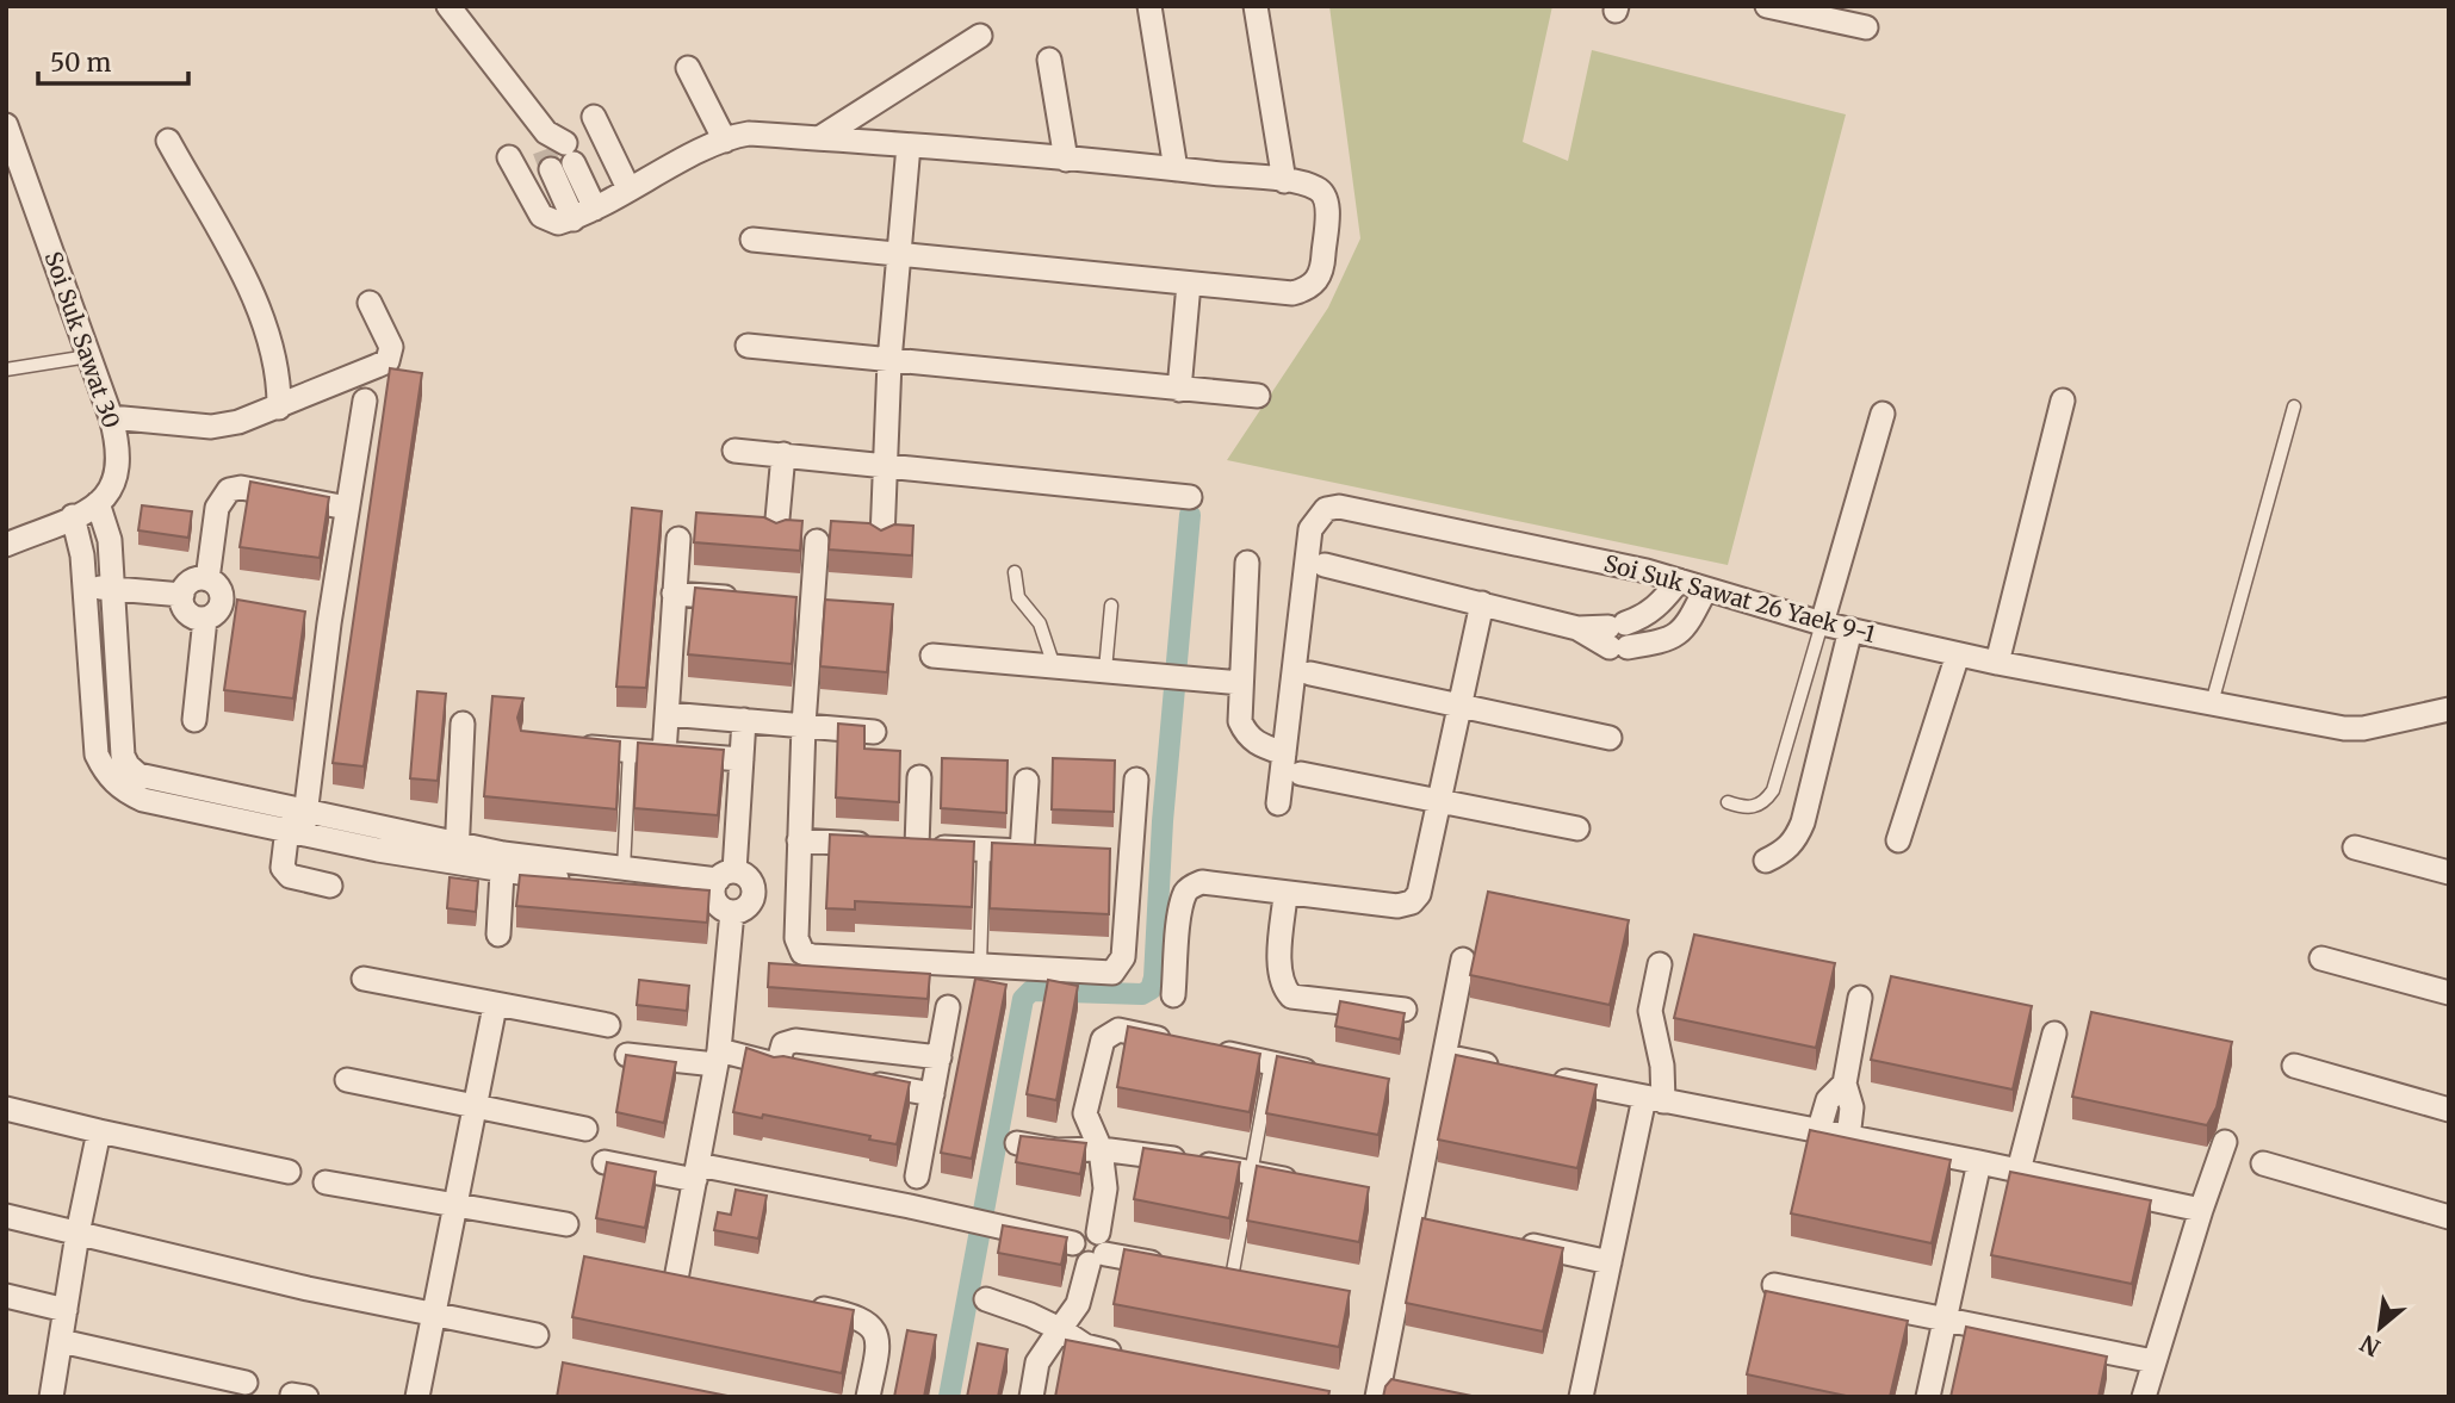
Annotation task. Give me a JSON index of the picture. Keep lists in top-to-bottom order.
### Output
{
  "streets": {
    "street": ["Soi Suk Sawat 30", "Soi Suk Sawat 26 Yaek 9-1"]
  },
  "scale_bar": "50 m",
  "north": "bottom left"
}
